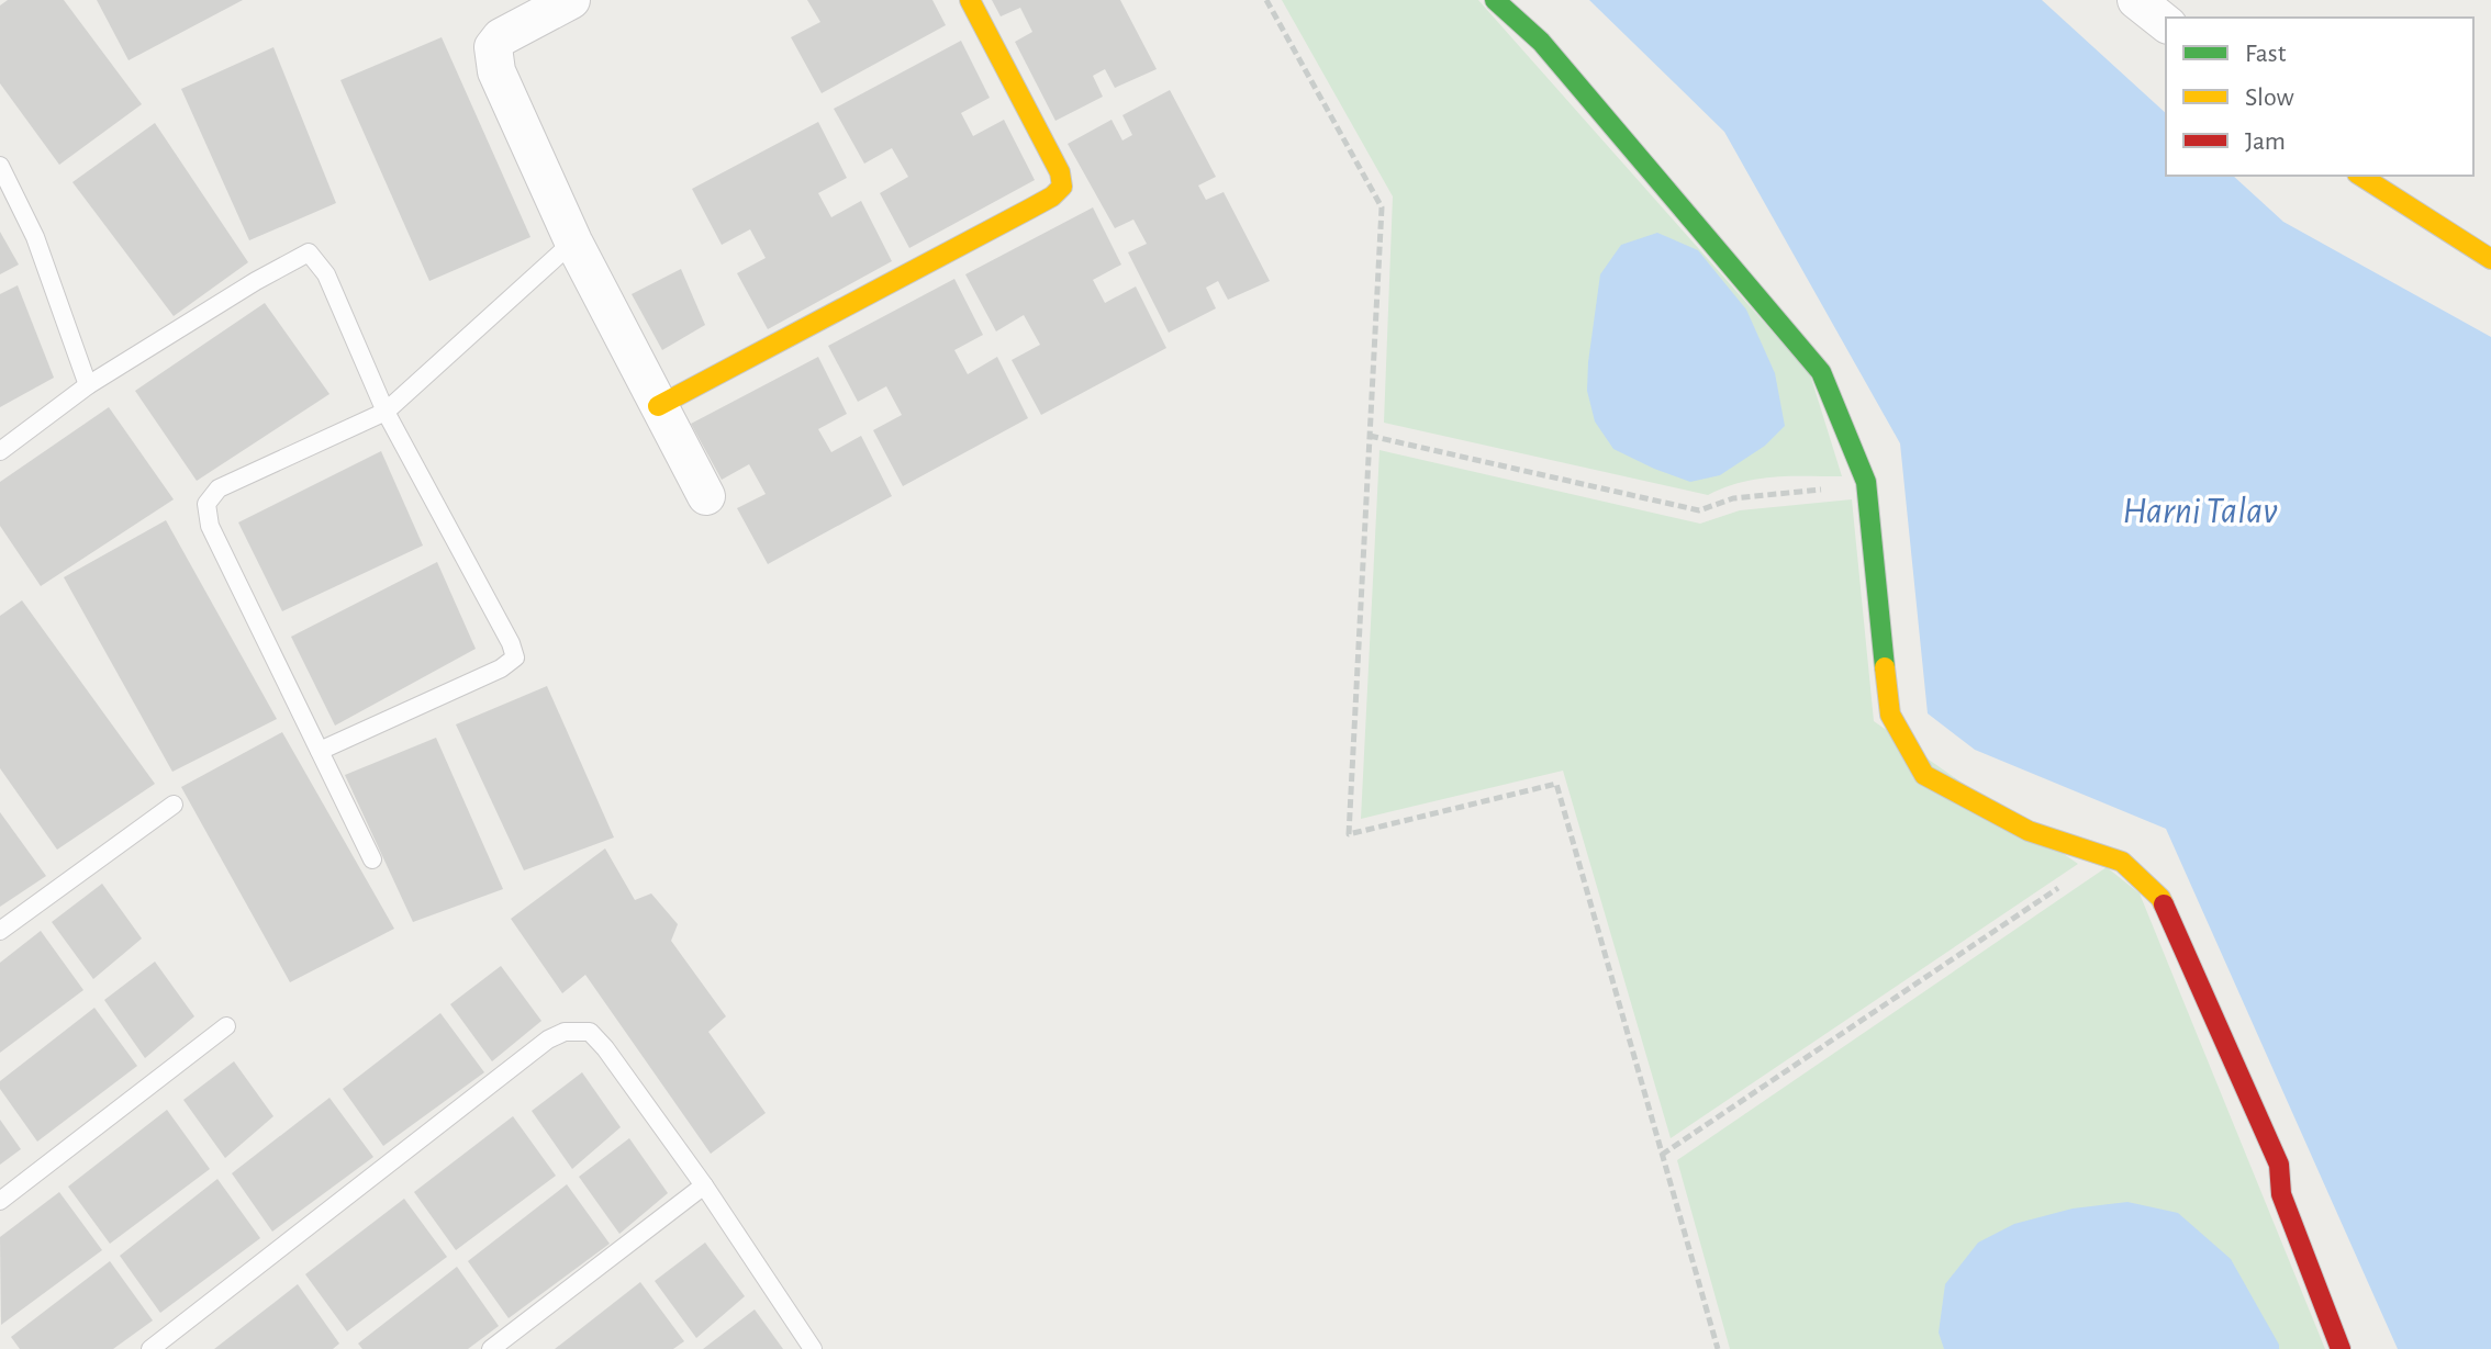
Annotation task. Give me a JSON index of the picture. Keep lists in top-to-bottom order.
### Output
{
  "water": ["Harni Talav"],
  "legend": ["Fast", "Slow", "Jam"]
}
